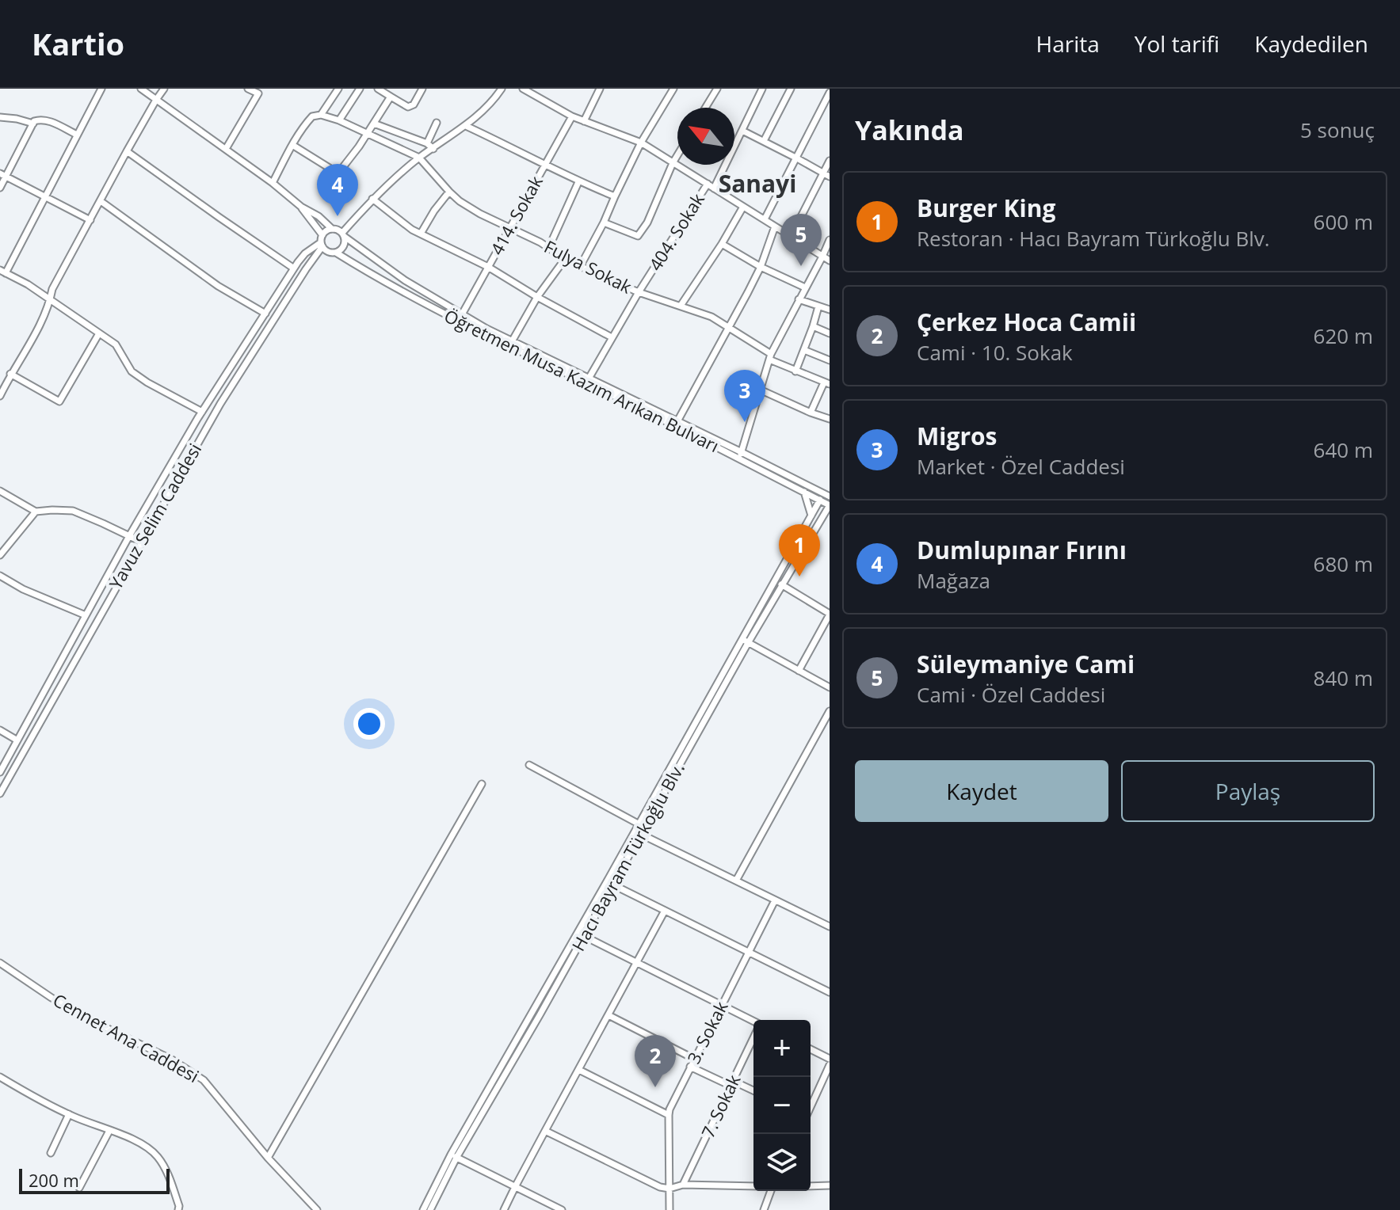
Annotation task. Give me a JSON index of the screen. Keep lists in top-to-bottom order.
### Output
{
  "streets": {
    "street": [
      "414. Sokak",
      "404. Sokak",
      "Fulya Sokak",
      "Öğretmen Musa Kazım Arıkan Bulvarı",
      "Yavuz Selim Caddesi",
      "Hacı Bayram Türkoğlu Blv.",
      "3. Sokak",
      "Cennet Ana Caddesi",
      "7. Sokak"
    ]
  },
  "crossings": [
    ["414. Sokak", "Fulya Sokak"],
    ["414. Sokak", "Öğretmen Musa Kazım Arıkan Bulvarı"],
    ["404. Sokak", "Fulya Sokak"],
    ["404. Sokak", "Öğretmen Musa Kazım Arıkan Bulvarı"],
    ["Öğretmen Musa Kazım Arıkan Bulvarı", "Yavuz Selim Caddesi"],
    ["Öğretmen Musa Kazım Arıkan Bulvarı", "Hacı Bayram Türkoğlu Blv."]
  ],
  "districts": ["Sanayi"],
  "scale_bar": "200 m",
  "north": "top left",
  "page": {
    "header": "Kartio",
    "nav": ["Harita", "Yol tarifi", "Kaydedilen"],
    "heading": ["Yakında", "5 sonuç"],
    "pins": [
      "4",
      "5",
      "3",
      "1",
      "2"
    ],
    "list": [
      {
        "mark": "1",
        "name": "Burger King",
        "note": "Restoran · Hacı Bayram Türkoğlu Blv.",
        "value": "600 m"
      },
      {
        "mark": "2",
        "name": "Çerkez Hoca Camii",
        "note": "Cami · 10. Sokak",
        "value": "620 m"
      },
      {
        "mark": "3",
        "name": "Migros",
        "note": "Market · Özel Caddesi",
        "value": "640 m"
      },
      {
        "mark": "4",
        "name": "Dumlupınar Fırını",
        "note": "Mağaza",
        "value": "680 m"
      },
      {
        "mark": "5",
        "name": "Süleymaniye Cami",
        "note": "Cami · Özel Caddesi",
        "value": "840 m"
      }
    ],
    "buttons": ["Kaydet", "Paylaş"],
    "map_buttons": ["+", "−"],
    "scale": "200 m"
  }
}
